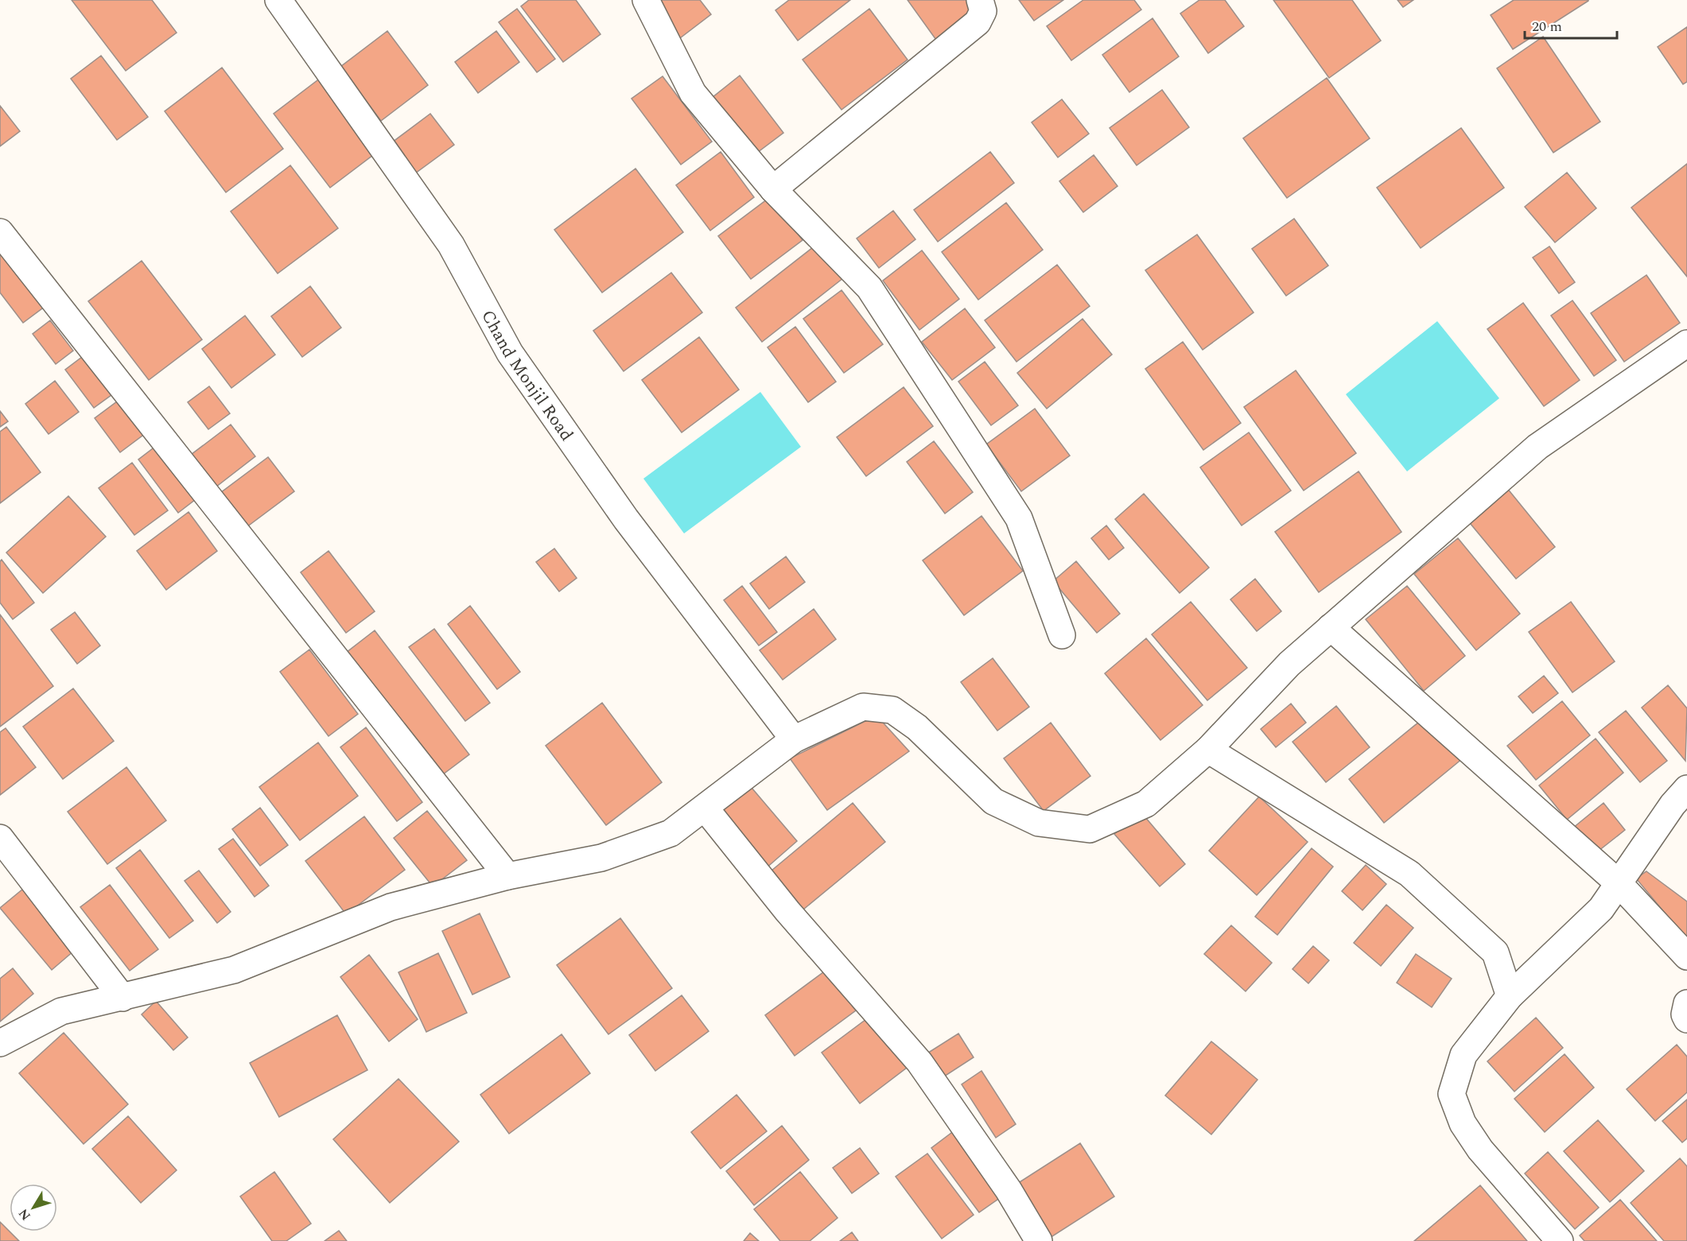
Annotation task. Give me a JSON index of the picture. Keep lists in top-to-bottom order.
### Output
{
  "streets": {
    "street": ["Chand Monjil Road"]
  },
  "scale_bar": "20 m",
  "north": "bottom left"
}
